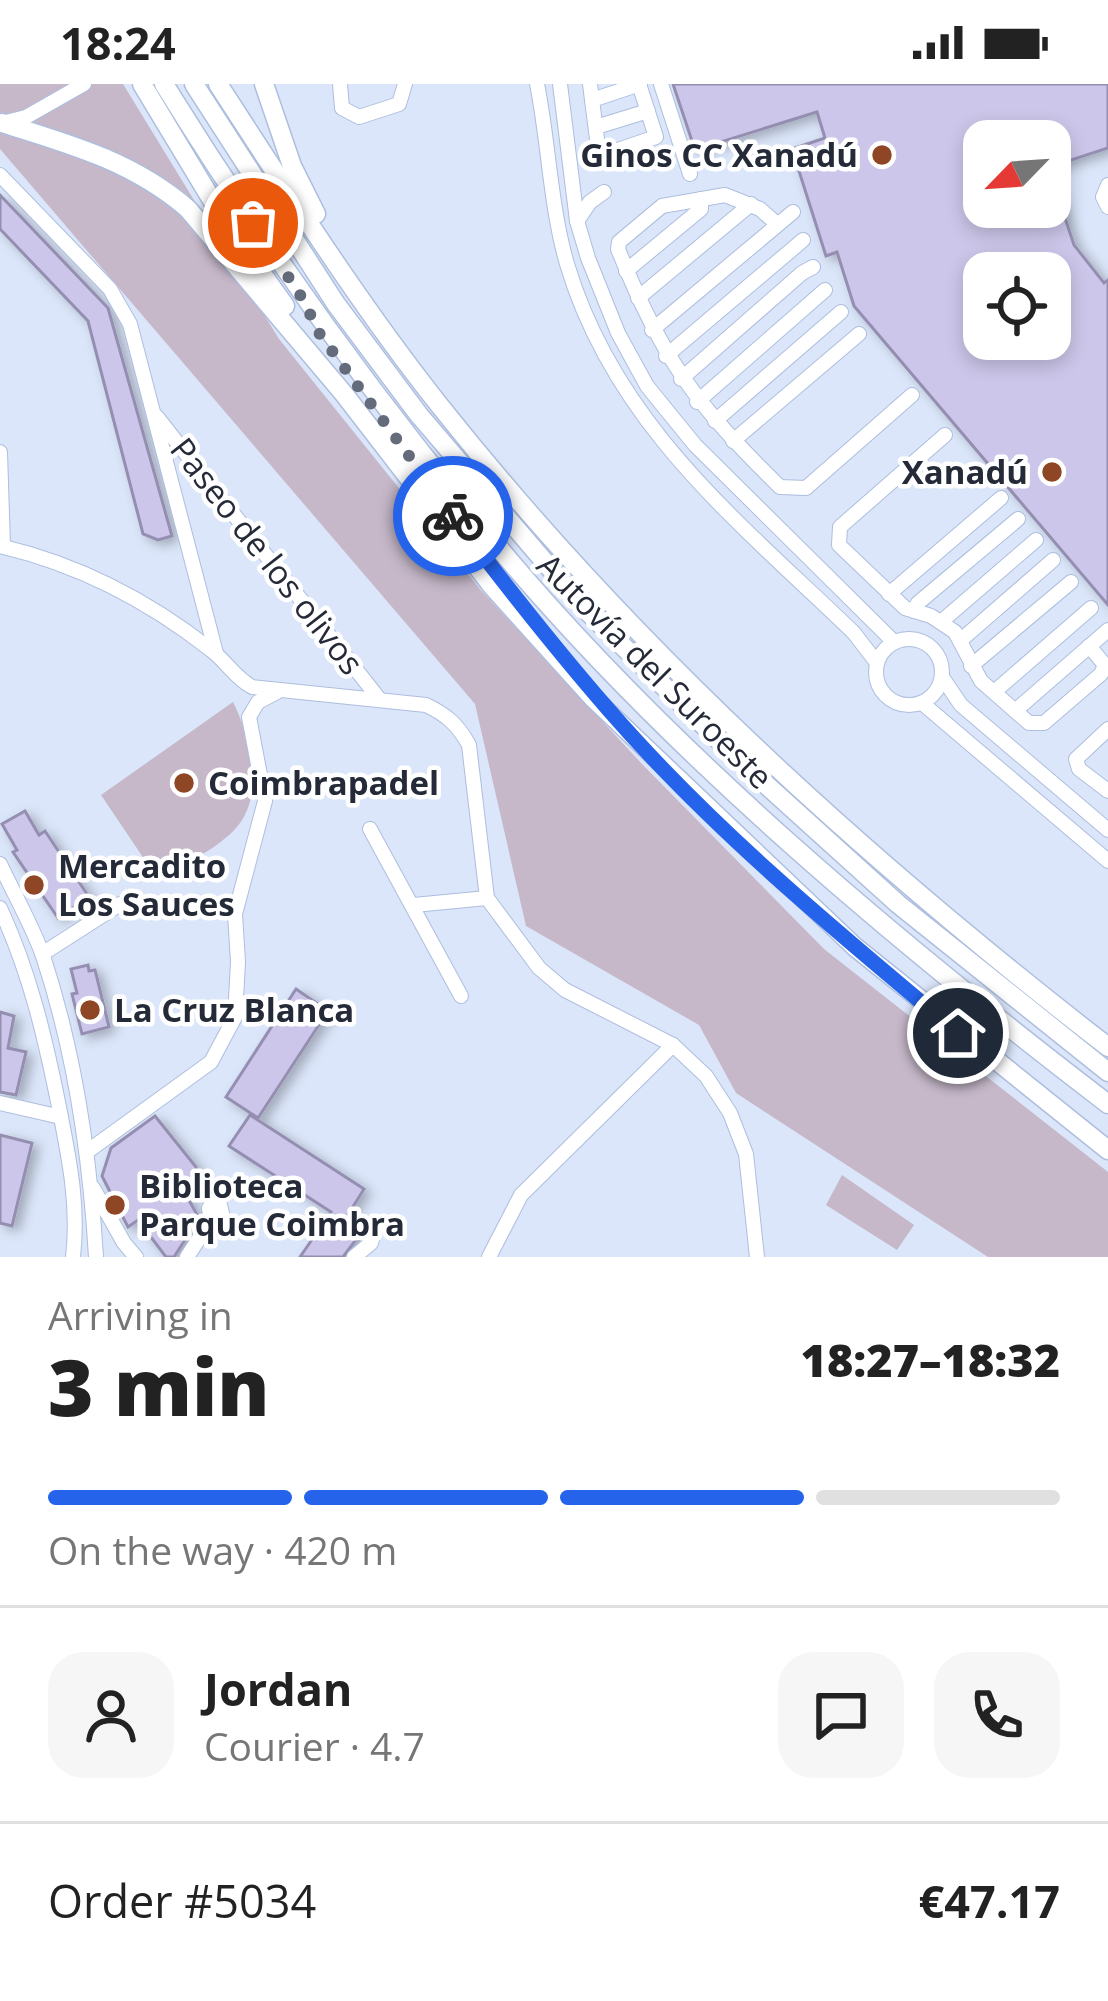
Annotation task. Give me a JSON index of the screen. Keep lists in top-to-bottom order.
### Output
{
  "streets": {
    "highway": ["Autovía del Suroeste"],
    "street": ["Paseo de los olivos"]
  },
  "places": [
    "Ginos CC Xanadú",
    "Xanadú",
    "Coimbrapadel",
    "Mercadito Los Sauces",
    "La Cruz Blanca",
    "Biblioteca Parque Coimbra"
  ],
  "north": "bottom left",
  "page": {
    "status": "18:24",
    "heading": ["3 min", "Arriving in", "18:27–18:32"],
    "panel": [
      "Jordan",
      "Courier · 4.7",
      "Order #5034",
      "€47.17"
    ],
    "bar": "On the way · 420 m"
  }
}
